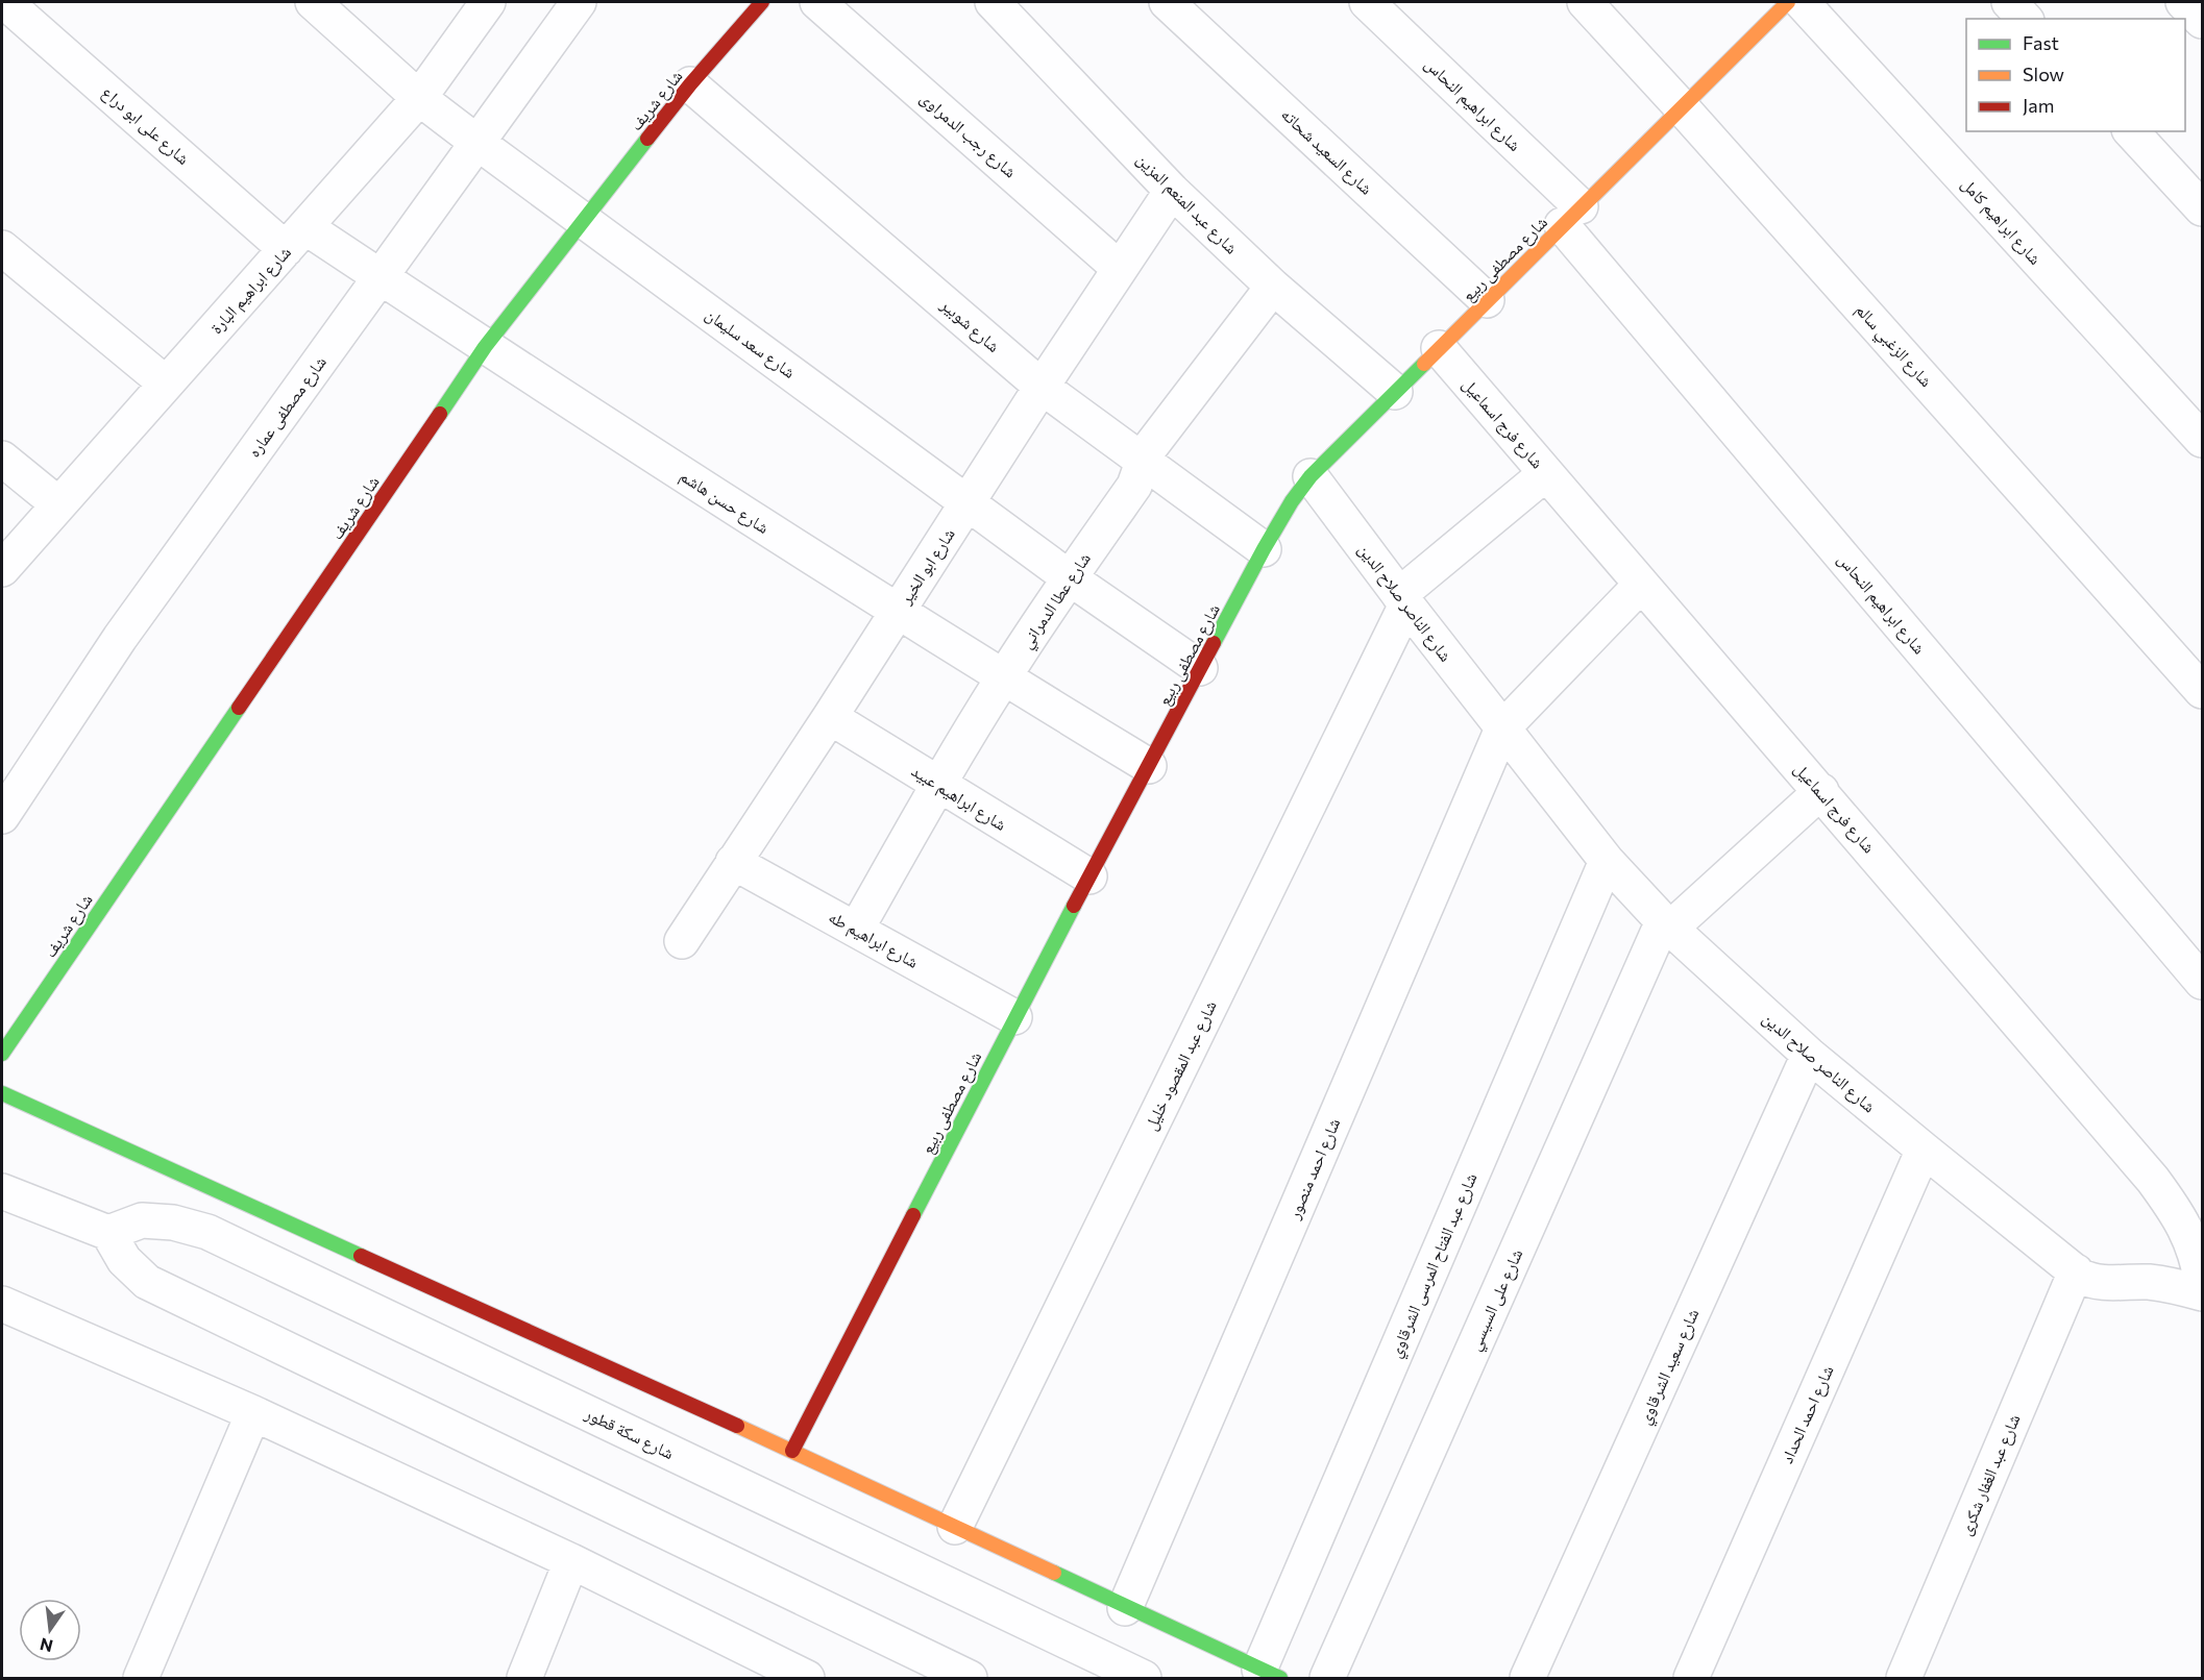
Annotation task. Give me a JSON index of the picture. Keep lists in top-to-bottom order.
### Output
{
  "streets": {
    "street": [
      "شارع شريف",
      "شارع ابراهيم النحاس",
      "شارع على ابو دراع",
      "شارع رجب الدمراوى",
      "شارع السعيد شحاته",
      "شارع عبد المنعم المزين",
      "شارع ابراهيم كامل",
      "شارع مصطفى ربيع",
      "شارع ابراهيم البارة",
      "شارع شوبير",
      "شارع سعد سليمان",
      "شارع الزغبي سالم",
      "شارع مصطفى عماره",
      "شارع فرج اسماعيل",
      "شارع حسن هاشم",
      "شارع ابو الخير",
      "شارع عطا الدمراني",
      "شارع الناصر صلاح الدين",
      "شارع ابراهيم عبيد",
      "شارع ابراهيم طه",
      "شارع عبد المقصود خليل",
      "شارع احمد منصور",
      "شارع عبد الفتاح المرسى الشرقاوي",
      "شارع على السيسي",
      "شارع سعيد الشرقاوي",
      "شارع احمد الحداد",
      "شارع سكة قطور",
      "شارع عبد الغفار شكرى"
    ]
  },
  "crossings": [
    ["شارع شريف", "شارع شوبير"],
    ["شارع شريف", "شارع سعد سليمان"],
    ["شارع شريف", "شارع حسن هاشم"],
    ["شارع ابراهيم النحاس", "شارع مصطفى ربيع"],
    ["شارع على ابو دراع", "شارع ابراهيم البارة"],
    ["شارع على ابو دراع", "شارع حسن هاشم"],
    ["شارع رجب الدمراوى", "شارع ابو الخير"],
    ["شارع السعيد شحاته", "شارع مصطفى ربيع"],
    ["شارع عبد المنعم المزين", "شارع مصطفى ربيع"],
    ["شارع عبد المنعم المزين", "شارع ابو الخير"],
    ["شارع عبد المنعم المزين", "شارع عطا الدمراني"],
    ["شارع مصطفى ربيع", "شارع شوبير"],
    ["شارع مصطفى ربيع", "شارع سعد سليمان"],
    ["شارع مصطفى ربيع", "شارع الزغبي سالم"],
    ["شارع مصطفى ربيع", "شارع فرج اسماعيل"],
    ["شارع مصطفى ربيع", "شارع حسن هاشم"],
    ["شارع مصطفى ربيع", "شارع الناصر صلاح الدين"],
    ["شارع مصطفى ربيع", "شارع ابراهيم عبيد"],
    ["شارع مصطفى ربيع", "شارع ابراهيم طه"],
    ["شارع ابراهيم البارة", "شارع سعد سليمان"],
    ["شارع ابراهيم البارة", "شارع حسن هاشم"],
    ["شارع شوبير", "شارع ابو الخير"],
    ["شارع شوبير", "شارع عطا الدمراني"],
    ["شارع سعد سليمان", "شارع مصطفى عماره"],
    ["شارع سعد سليمان", "شارع ابو الخير"],
    ["شارع سعد سليمان", "شارع عطا الدمراني"],
    ["شارع مصطفى عماره", "شارع حسن هاشم"],
    ["شارع فرج اسماعيل", "شارع على السيسي"],
    ["شارع حسن هاشم", "شارع ابو الخير"],
    ["شارع حسن هاشم", "شارع عطا الدمراني"],
    ["شارع ابو الخير", "شارع ابراهيم عبيد"],
    ["شارع ابو الخير", "شارع ابراهيم طه"],
    ["شارع عطا الدمراني", "شارع ابراهيم عبيد"],
    ["شارع عطا الدمراني", "شارع ابراهيم طه"],
    ["شارع الناصر صلاح الدين", "شارع عبد المقصود خليل"],
    ["شارع الناصر صلاح الدين", "شارع احمد منصور"],
    ["شارع الناصر صلاح الدين", "شارع عبد الفتاح المرسى الشرقاوي"],
    ["شارع الناصر صلاح الدين", "شارع على السيسي"],
    ["شارع الناصر صلاح الدين", "شارع سعيد الشرقاوي"],
    ["شارع الناصر صلاح الدين", "شارع احمد الحداد"],
    ["شارع الناصر صلاح الدين", "شارع عبد الغفار شكرى"]
  ],
  "legend": ["Fast", "Slow", "Jam"],
  "north": "bottom"
}
